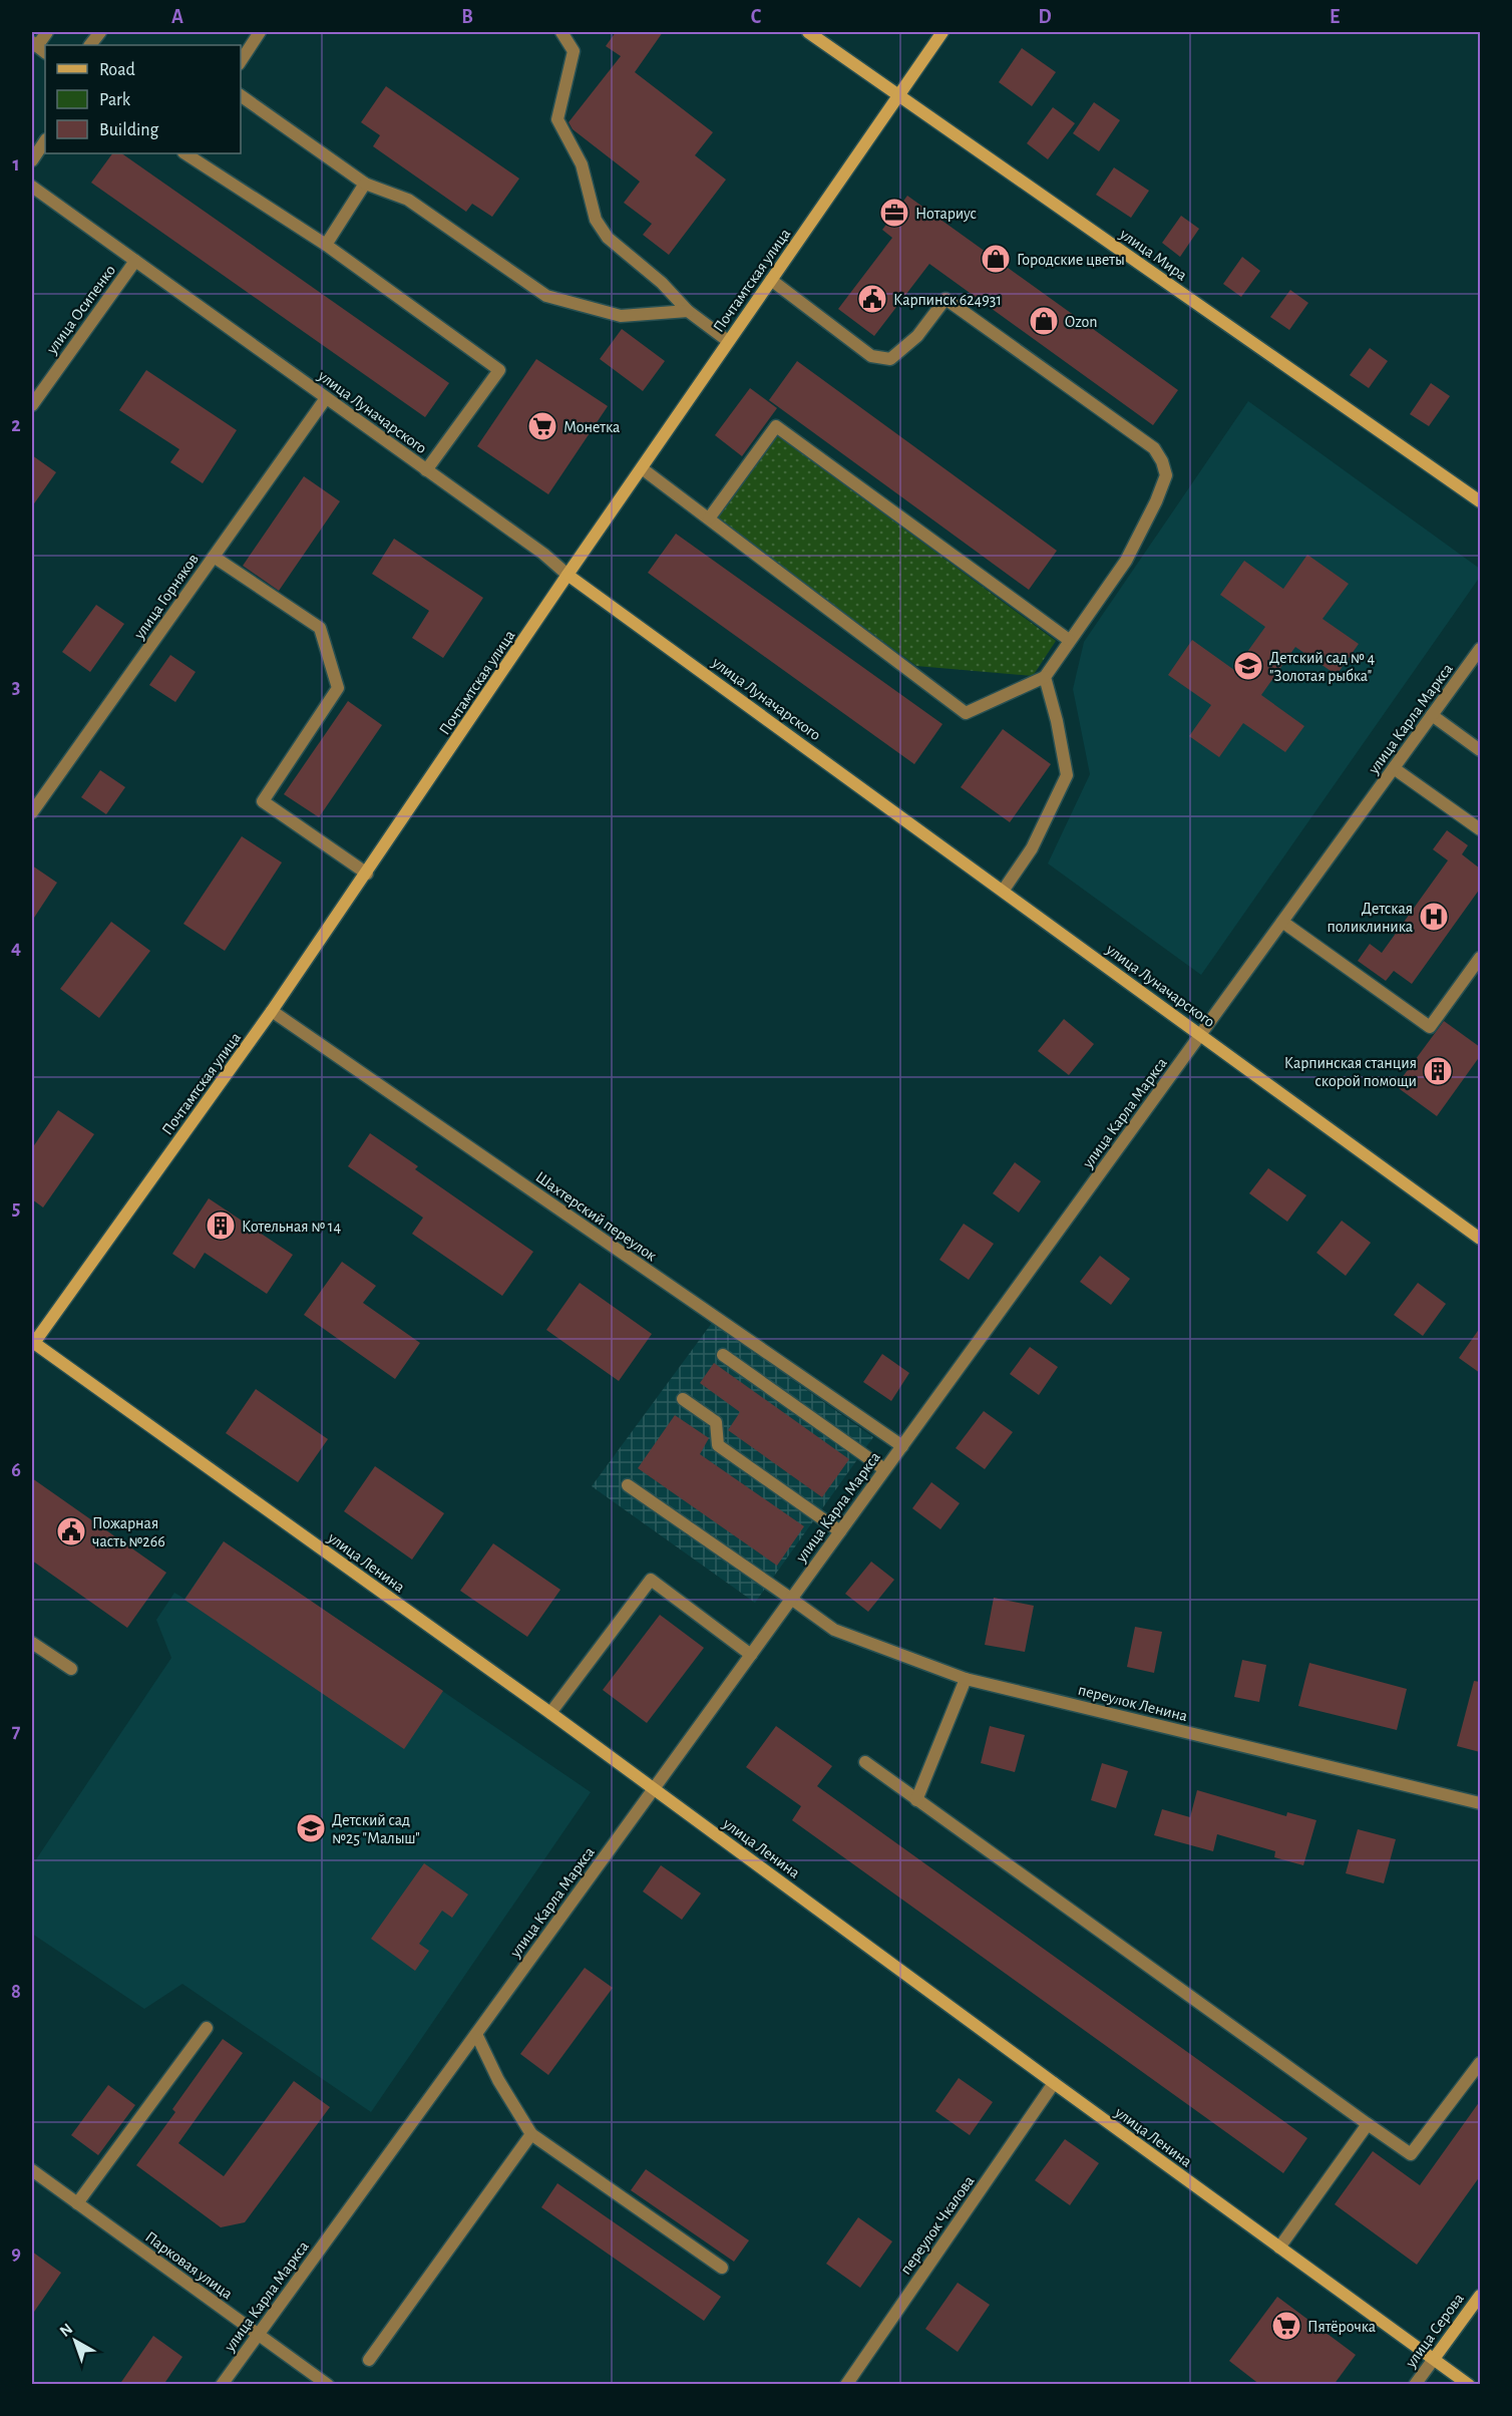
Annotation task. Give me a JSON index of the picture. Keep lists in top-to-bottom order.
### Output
{
  "streets": {
    "street": [
      "улица Мира",
      "Почтамтская улица",
      "улица Осипенко",
      "улица Луначарского",
      "улица Горняков",
      "улица Карла Маркса",
      "Шахтерский переулок",
      "улица Ленина",
      "переулок Ленина",
      "переулок Чкалова",
      "Парковая улица",
      "улица Серова"
    ]
  },
  "crossings": [
    ["улица Мира", "Почтамтская улица"],
    ["Почтамтская улица", "улица Луначарского"],
    ["Почтамтская улица", "Шахтерский переулок"],
    ["Почтамтская улица", "улица Ленина"],
    ["улица Осипенко", "улица Луначарского"],
    ["улица Луначарского", "улица Горняков"],
    ["улица Луначарского", "улица Карла Маркса"],
    ["улица Карла Маркса", "Шахтерский переулок"],
    ["улица Карла Маркса", "улица Ленина"],
    ["улица Карла Маркса", "переулок Ленина"],
    ["улица Карла Маркса", "Парковая улица"],
    ["улица Ленина", "переулок Чкалова"],
    ["улица Ленина", "улица Серова"]
  ],
  "places": {
    "office": ["Нотариус"],
    "shop": ["Городские цветы", "Ozon"],
    "public building": ["Карпинск 624931", "Пожарная часть №266"],
    "supermarket": ["Монетка", "Пятёрочка"],
    "school or university": ["Детский сад № 4 \"Золотая рыбка\"", "Детский сад №25 \"Малыш\""],
    "hospital": ["Детская поликлиника"],
    "building": ["Карпинская станция скорой помощи", "Котельная № 14"]
  },
  "legend": ["Road", "Park", "Building"],
  "north": "top left",
  "grid": {
    "columns": [
      "A",
      "B",
      "C",
      "D",
      "E"
    ],
    "rows": [
      "1",
      "2",
      "3",
      "4",
      "5",
      "6",
      "7",
      "8",
      "9"
    ]
  }
}
